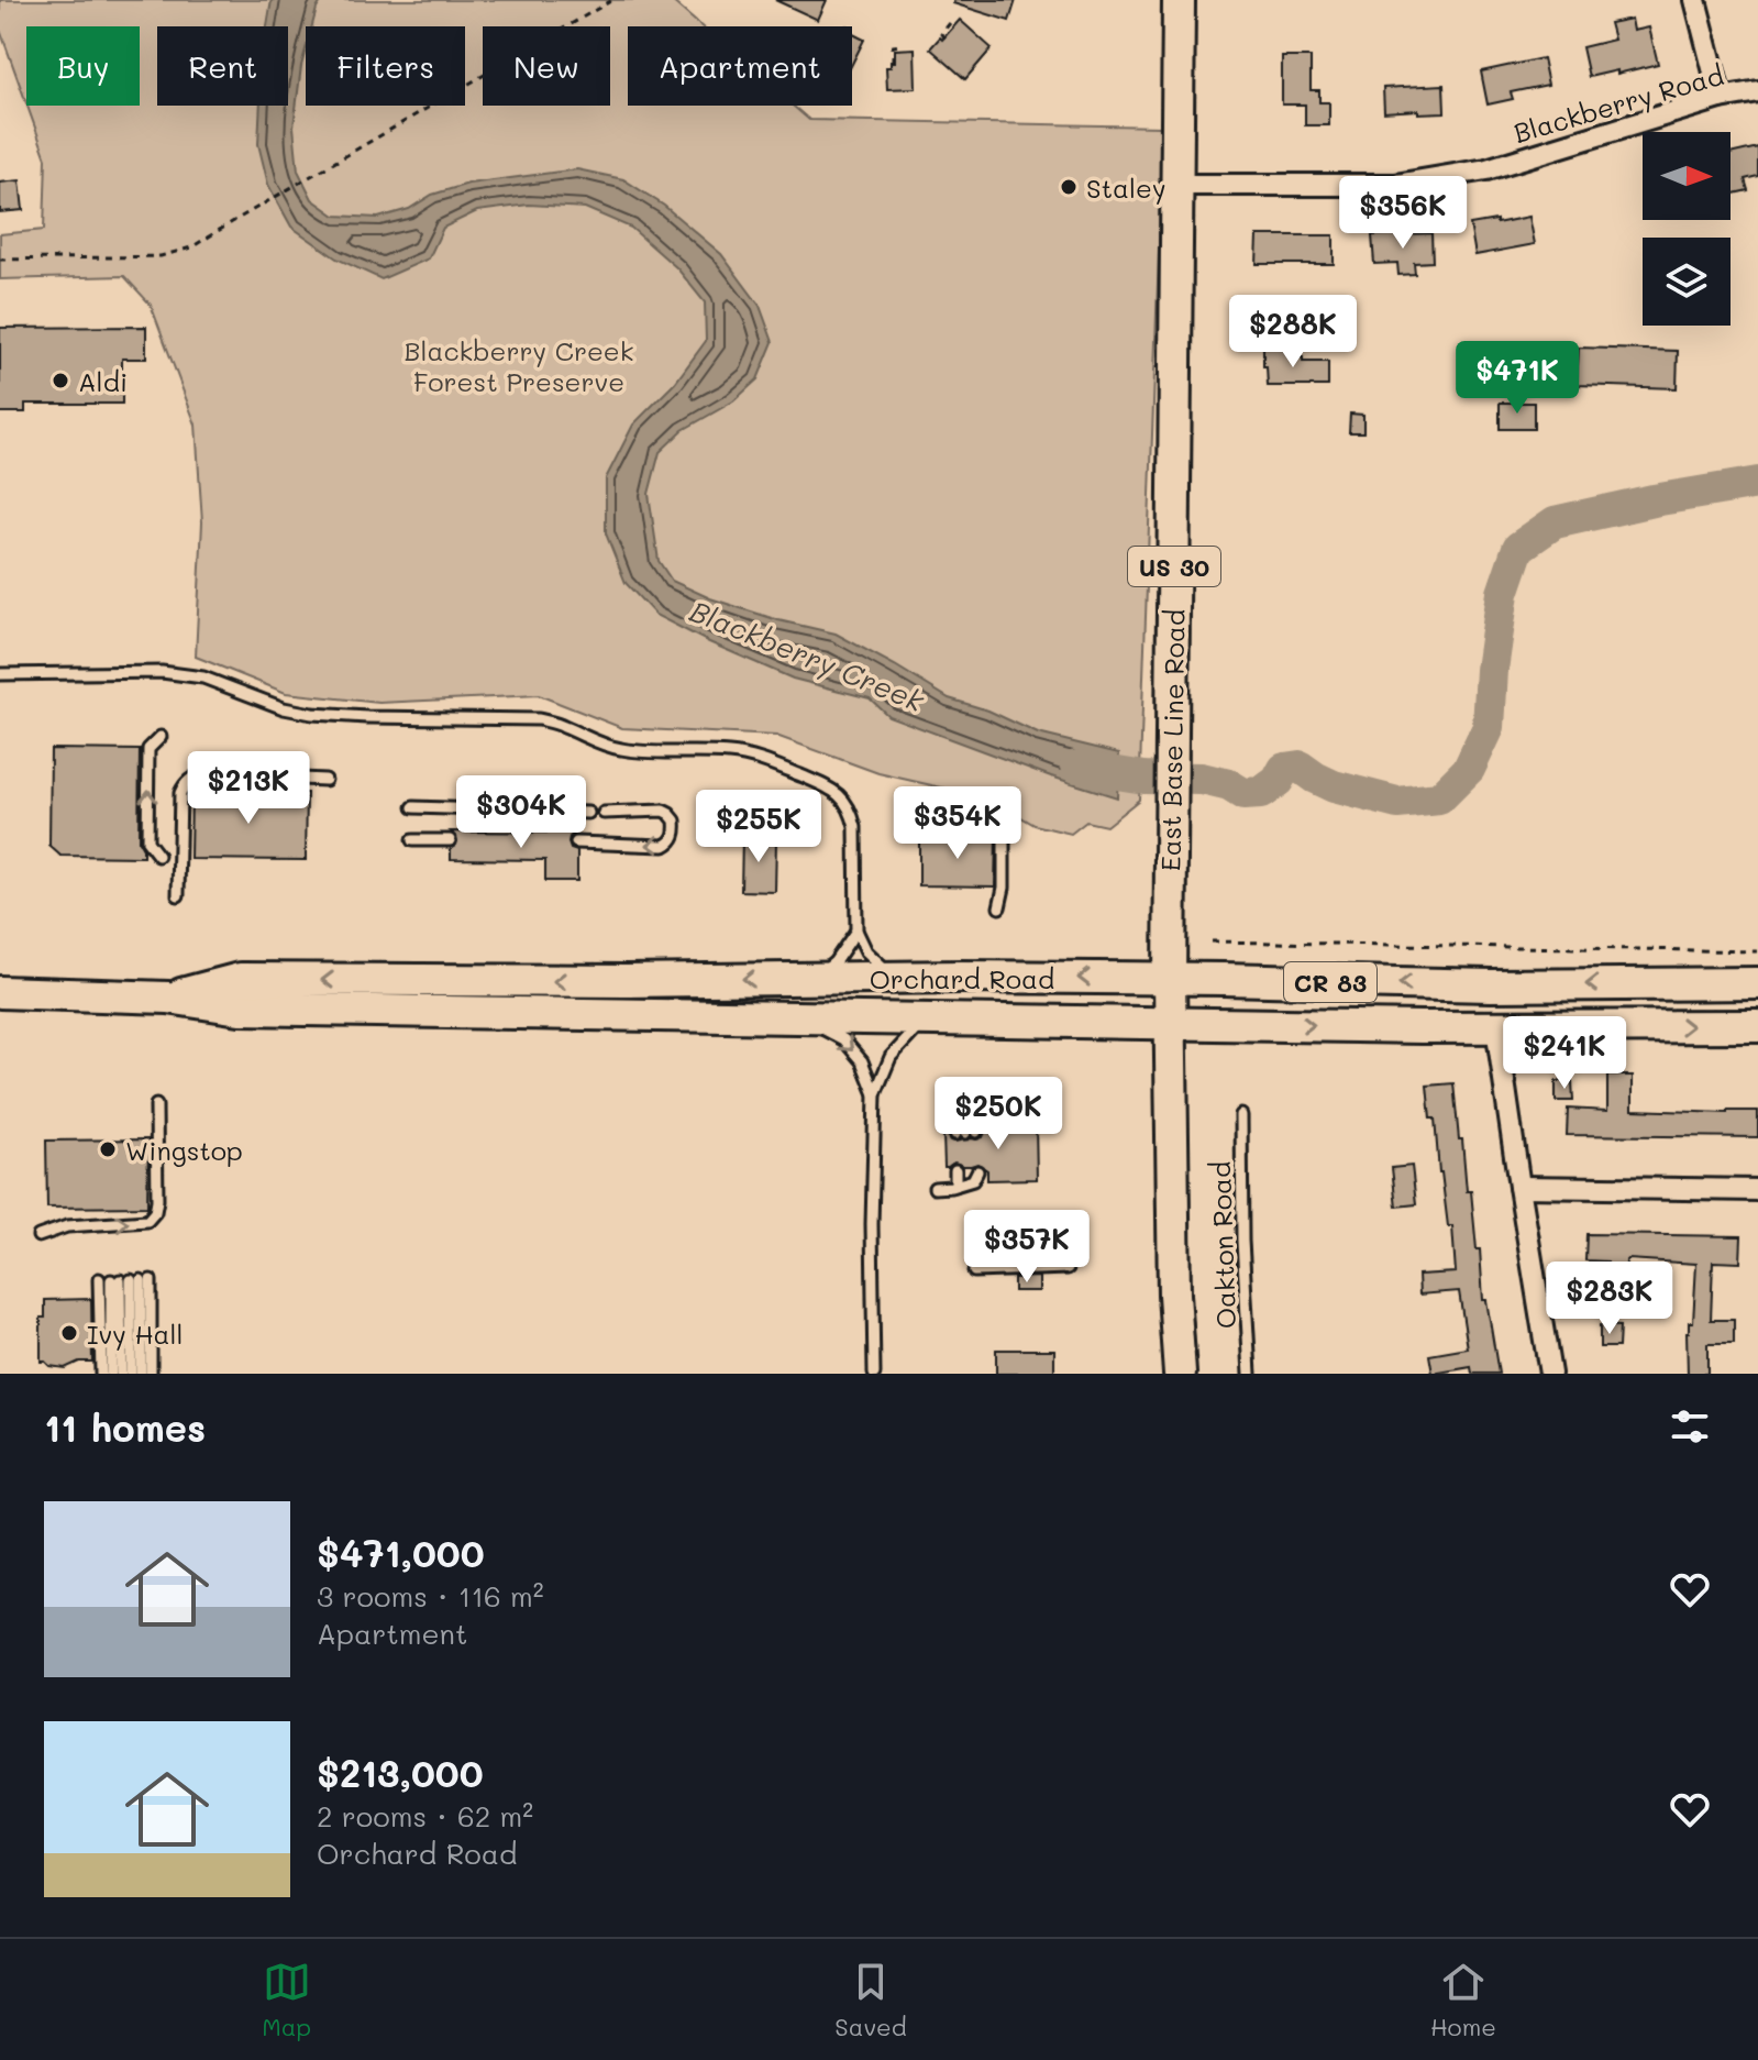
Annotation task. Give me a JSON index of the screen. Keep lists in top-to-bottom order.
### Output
{
  "streets": {
    "main road": [
      "US 30",
      "East Base Line Road",
      "Orchard Road",
      "CR 83"
    ],
    "street": ["Blackberry Road"],
    "lane": ["Oakton Road"]
  },
  "crossings": [
    ["Blackberry Road", "East Base Line Road"],
    ["East Base Line Road", "Orchard Road"]
  ],
  "water": ["Blackberry Creek"],
  "parks": ["Blackberry Creek Forest Preserve"],
  "places": [
    "Staley",
    "Aldi",
    "Wingstop",
    "Ivy Hall"
  ],
  "north": "right",
  "page": {
    "chip": [
      "Buy",
      "Rent",
      "Filters",
      "New",
      "Apartment"
    ],
    "price": [
      "$356K",
      "$288K",
      "$471K",
      "$213K",
      "$304K",
      "$354K",
      "$255K",
      "$241K",
      "$250K",
      "$357K",
      "$283K"
    ],
    "heading": "11 homes",
    "list": [
      {
        "name": "$471,000",
        "note": "3 rooms · 116 m² · Apartment"
      },
      {
        "name": "$213,000",
        "note": "2 rooms · 62 m² · Orchard Road"
      }
    ],
    "tabs": ["Map", "Saved", "Home"]
  }
}
